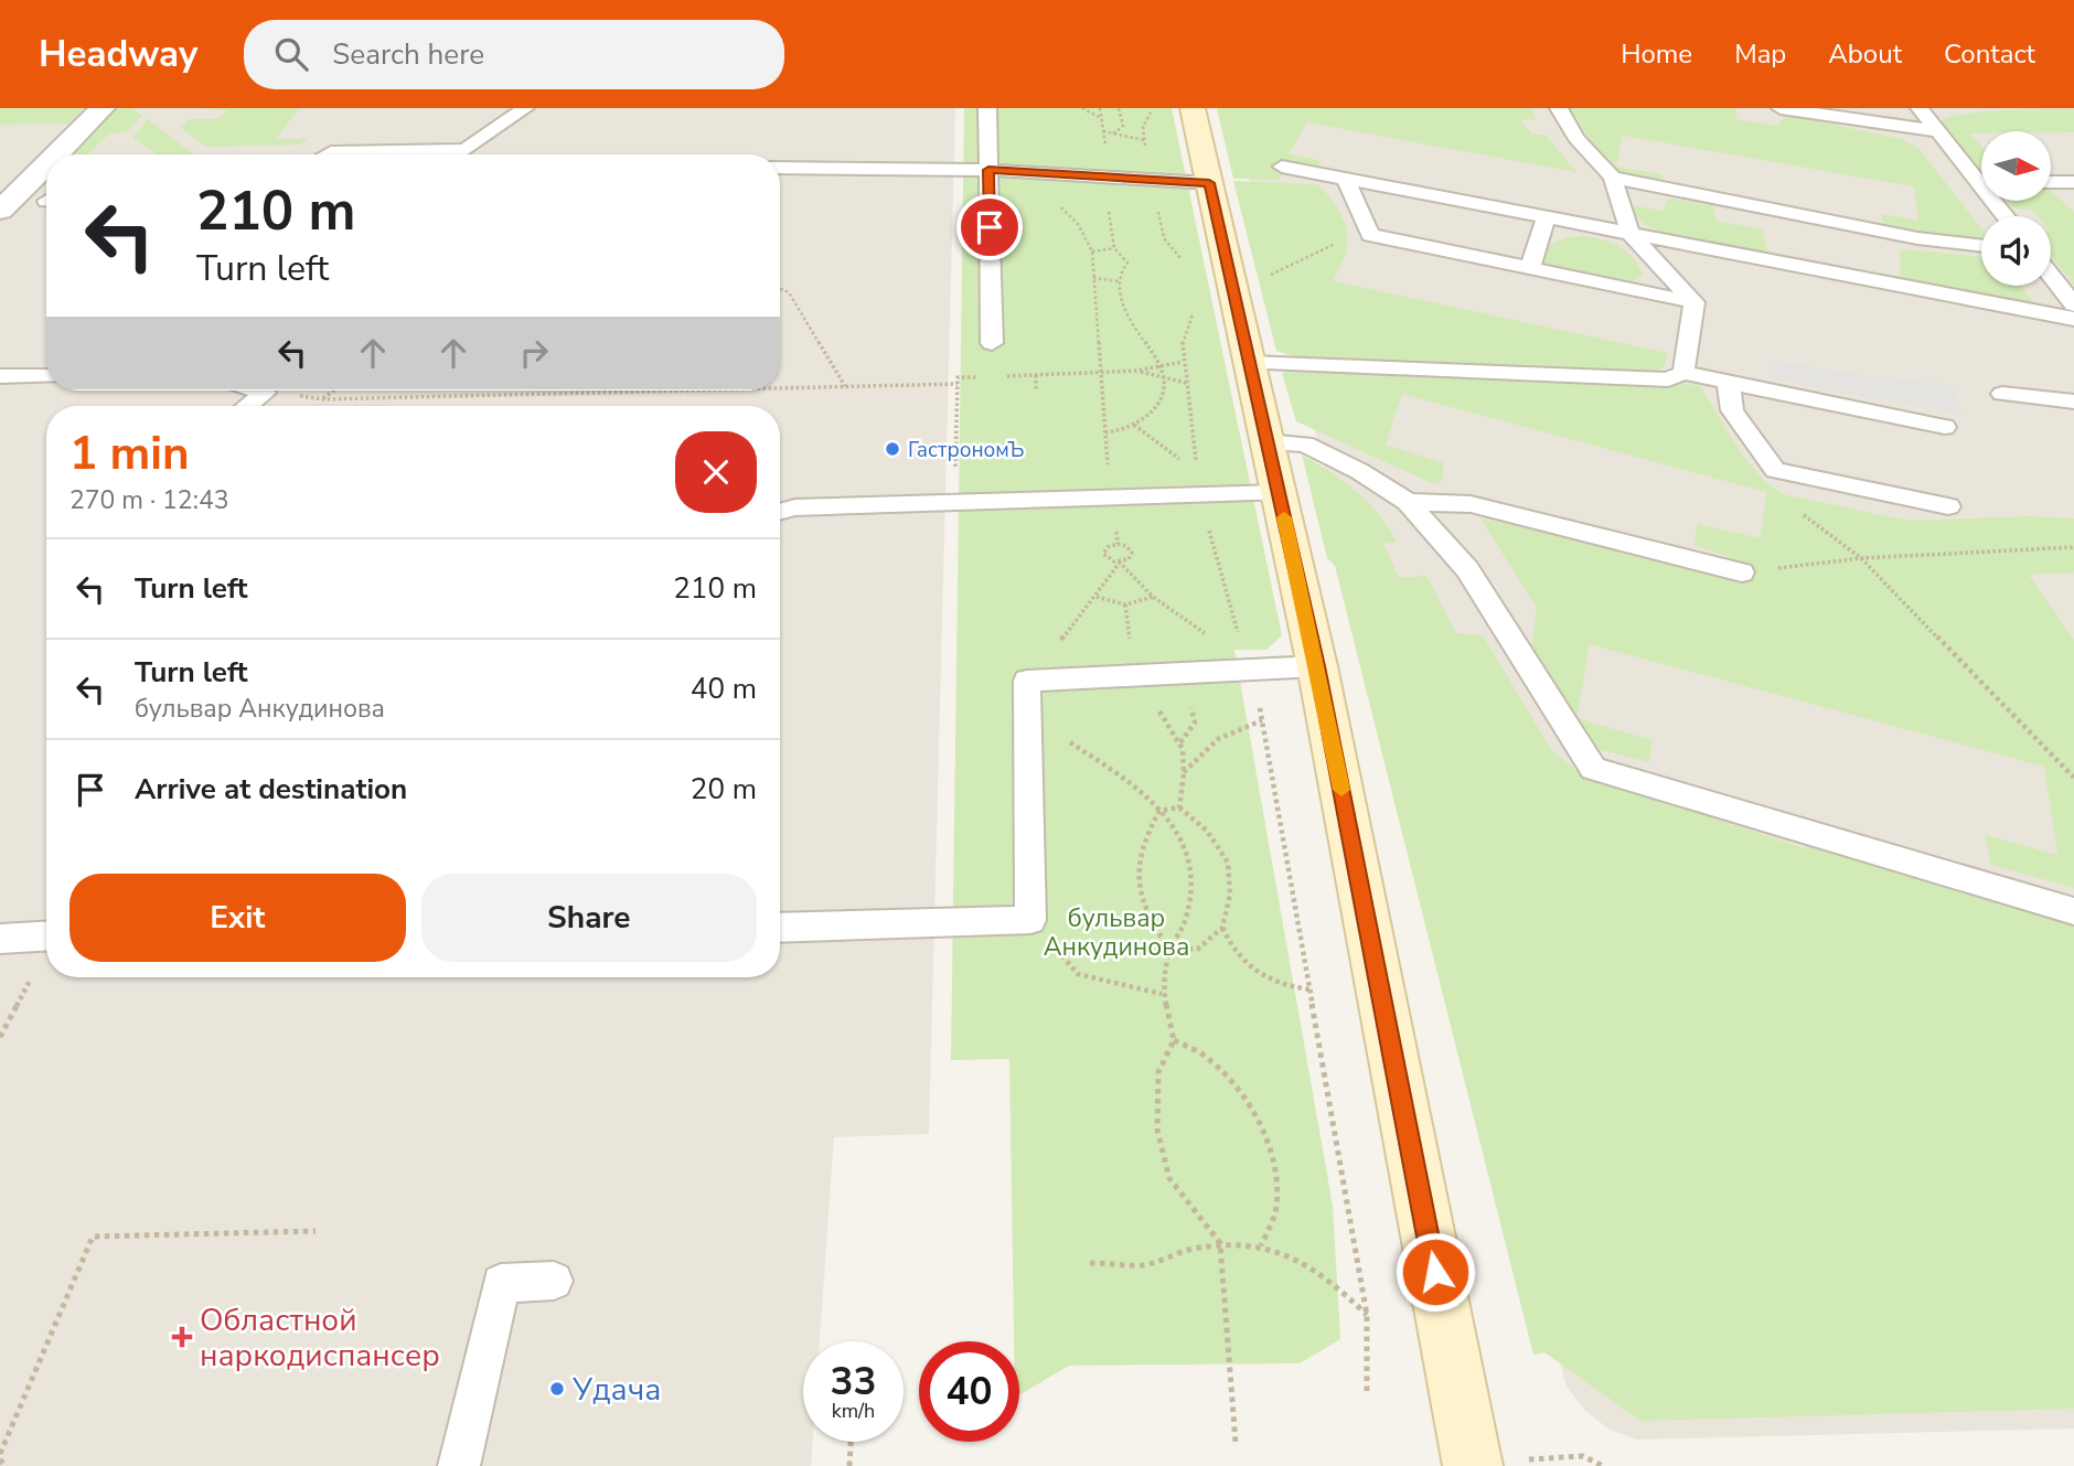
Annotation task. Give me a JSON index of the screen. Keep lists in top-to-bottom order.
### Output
{
  "parks": ["бульвар Анкудинова"],
  "places": {
    "other": ["ГастрономЪ", "Удача"],
    "health": ["Областной наркодиспансер"]
  },
  "north": "right",
  "page": {
    "header": "Headway",
    "search": "Search here",
    "nav": [
      "Home",
      "Map",
      "About",
      "Contact"
    ],
    "turn": ["210 m", "Turn left"],
    "heading": ["1 min", "270 m · 12:43"],
    "list": [
      {
        "name": "Turn left",
        "value": "210 m"
      },
      {
        "name": "Turn left",
        "note": "бульвар Анкудинова",
        "value": "40 m"
      },
      {
        "name": "Arrive at destination",
        "value": "20 m"
      }
    ],
    "buttons": ["Exit", "Share"],
    "speed": "33 km/h",
    "limit": "40"
  }
}
